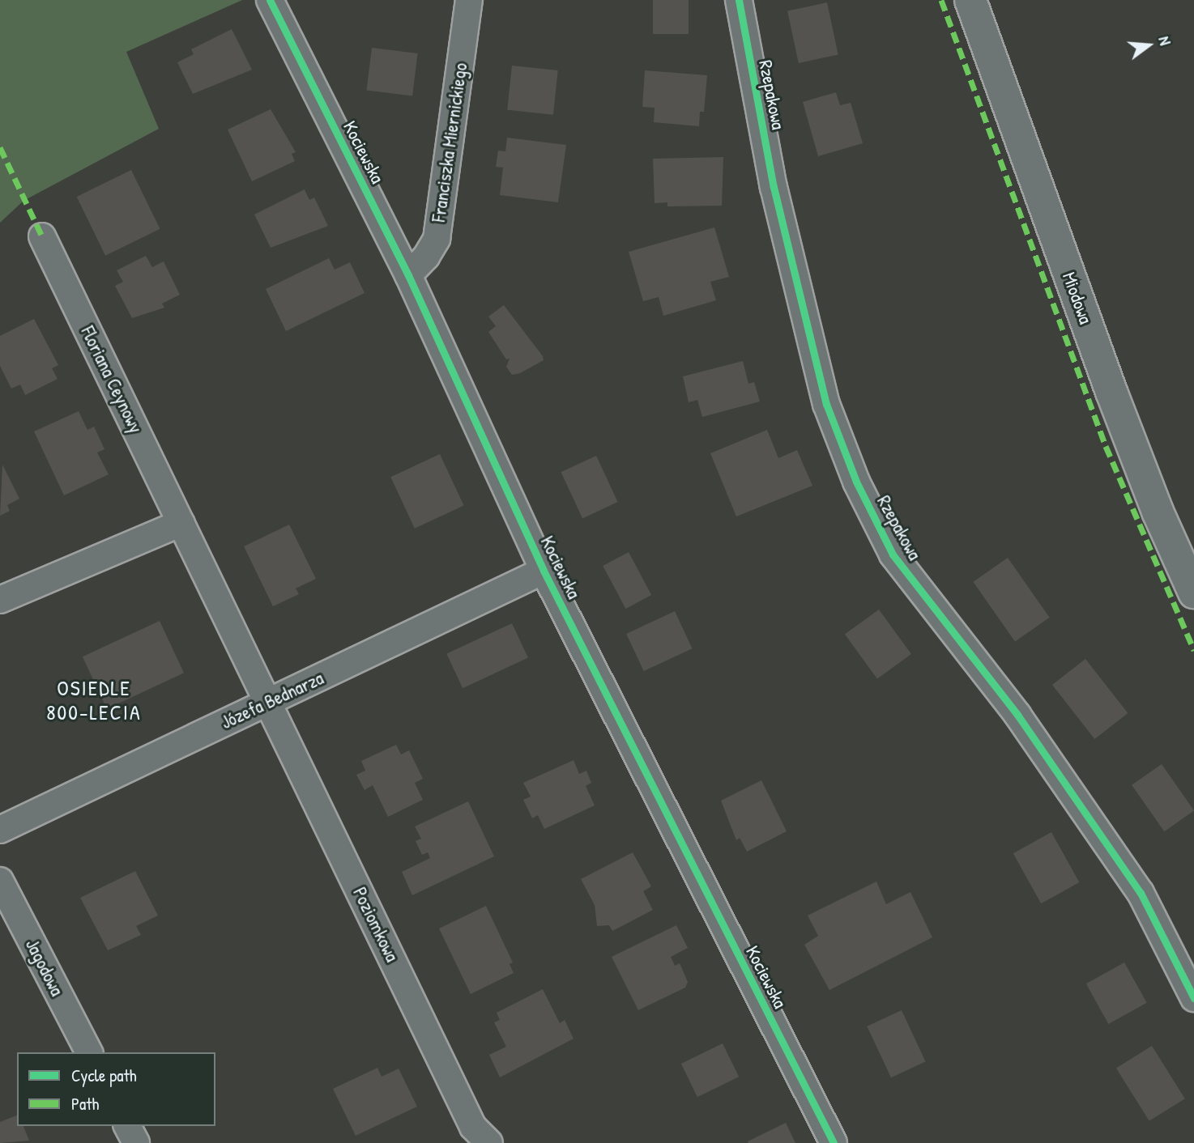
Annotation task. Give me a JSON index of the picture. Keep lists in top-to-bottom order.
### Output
{
  "streets": {
    "main road": ["Miodowa"],
    "street": [
      "Rzepakowa",
      "Franciszka Miernickiego",
      "Kociewska",
      "Floriana Ceynowy",
      "Józefa Bednarza",
      "Poziomkowa",
      "Jagodowa"
    ]
  },
  "crossings": [
    ["Franciszka Miernickiego", "Kociewska"],
    ["Kociewska", "Józefa Bednarza"],
    ["Floriana Ceynowy", "Józefa Bednarza"],
    ["Floriana Ceynowy", "Poziomkowa"],
    ["Józefa Bednarza", "Poziomkowa"]
  ],
  "districts": ["OSIEDLE 800-LECIA"],
  "legend": ["Cycle path", "Path"],
  "north": "right"
}
